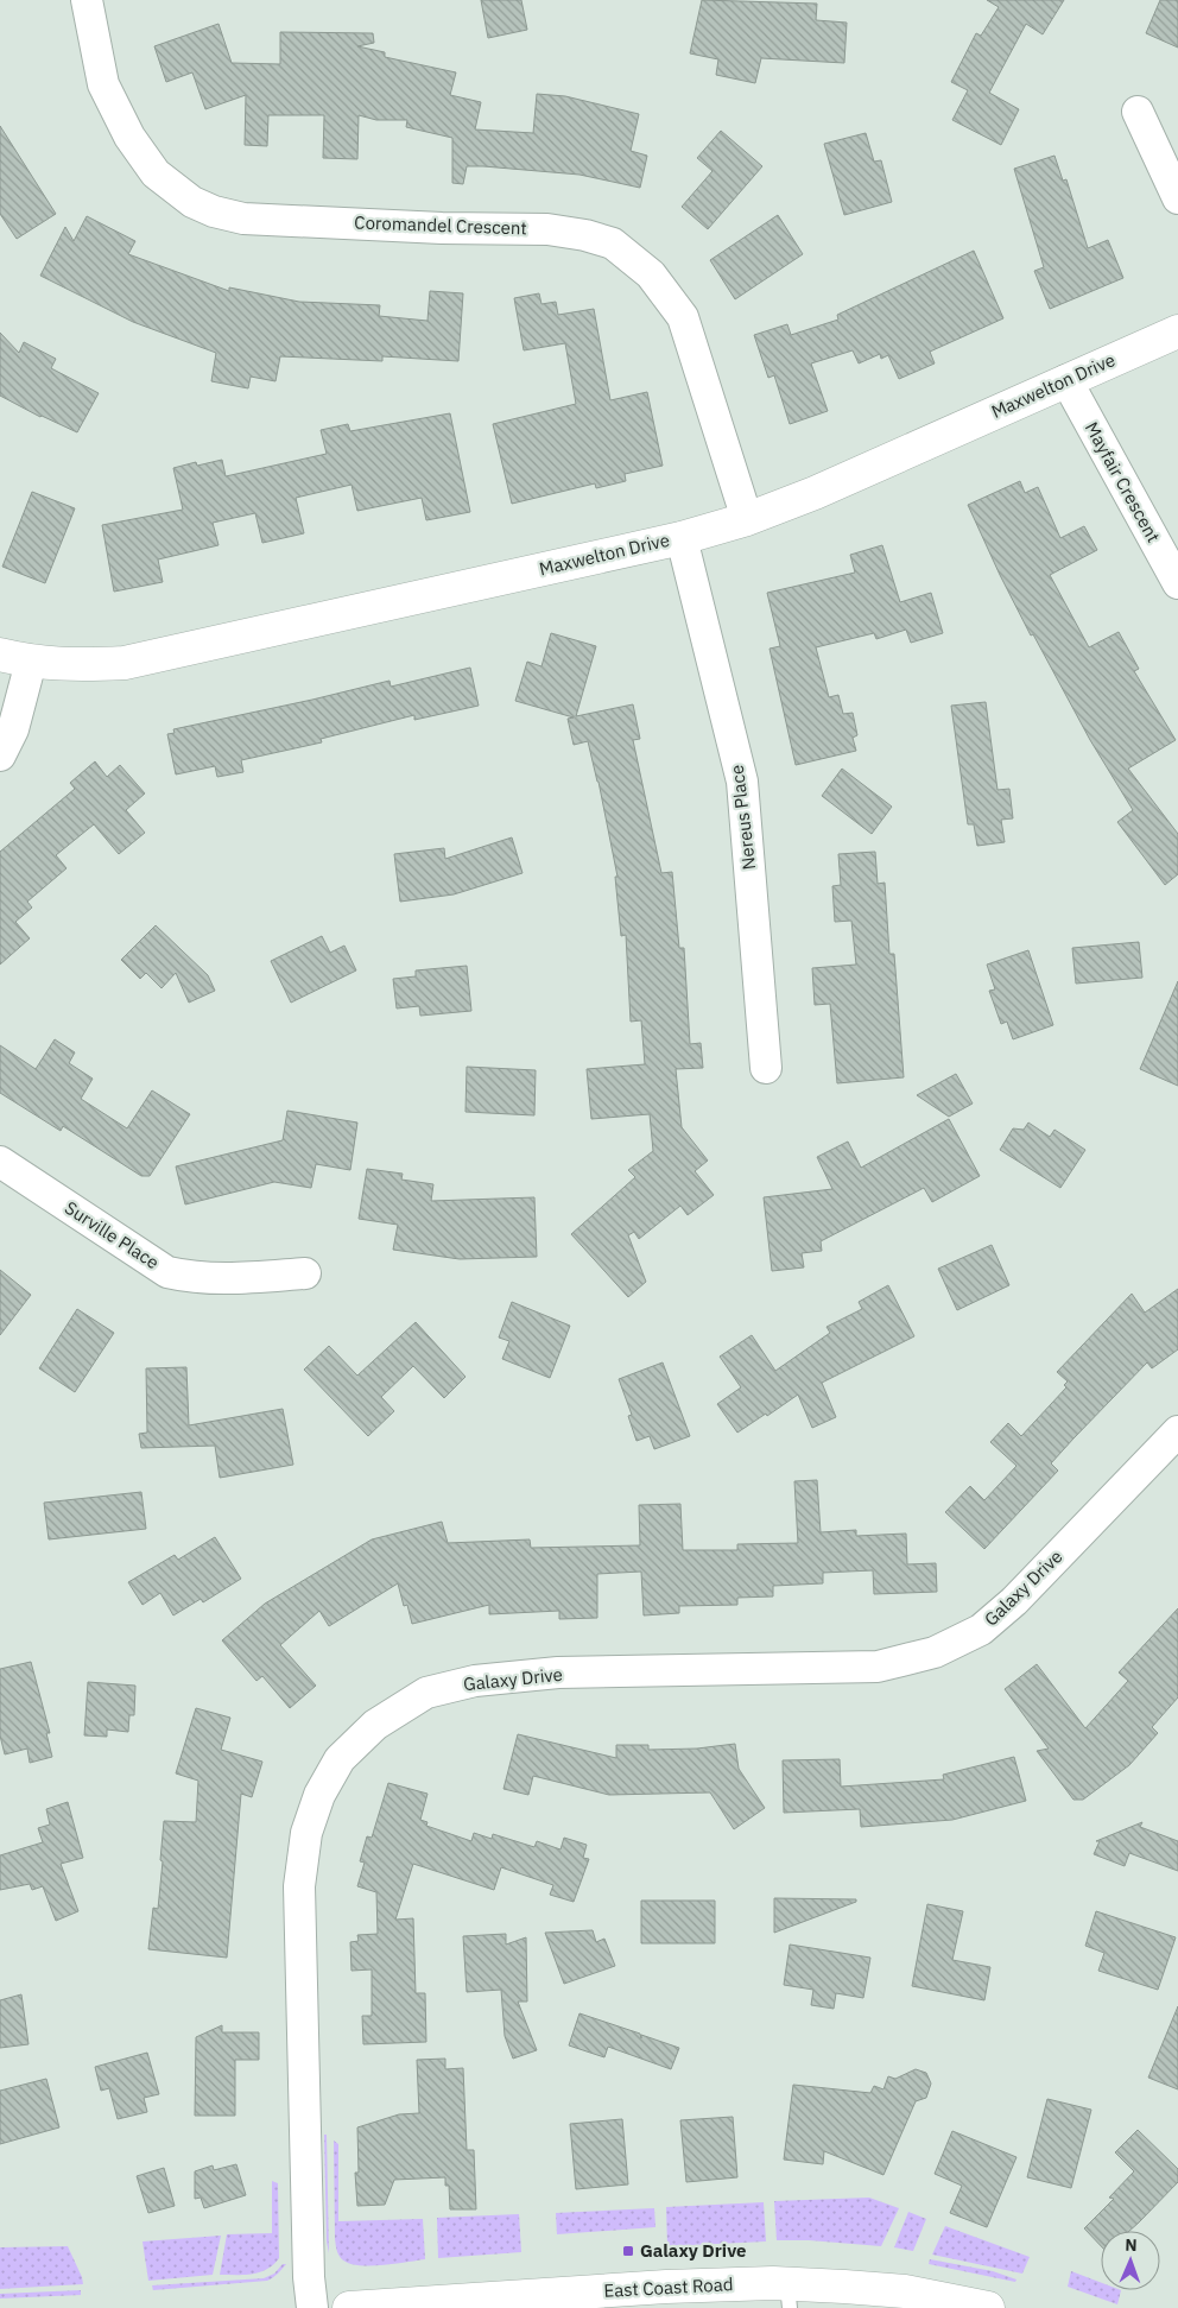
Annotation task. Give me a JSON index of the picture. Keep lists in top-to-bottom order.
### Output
{
  "streets": {
    "street": [
      "Coromandel Crescent",
      "Maxwelton Drive",
      "Mayfair Crescent",
      "Nereus Place",
      "Surville Place",
      "Galaxy Drive",
      "East Coast Road"
    ]
  },
  "crossings": [
    ["Coromandel Crescent", "Maxwelton Drive"],
    ["Maxwelton Drive", "Mayfair Crescent"],
    ["Maxwelton Drive", "Nereus Place"]
  ],
  "places": {
    "transit": ["Galaxy Drive"]
  },
  "north": "top"
}
